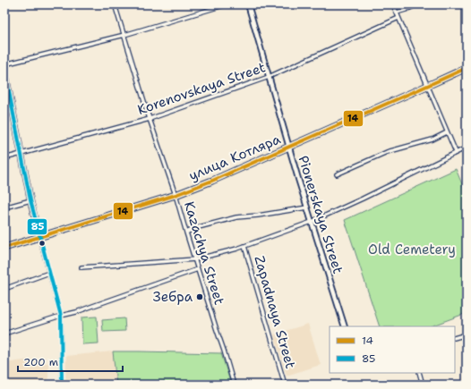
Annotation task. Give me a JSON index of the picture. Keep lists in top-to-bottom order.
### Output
{
  "streets": {
    "main road": ["улица Котляра"],
    "street": [
      "Korenovskaya Street",
      "Pionerskaya Street",
      "Kazachya Street",
      "Zapadnaya Street"
    ]
  },
  "crossings": [
    ["Korenovskaya Street", "Pionerskaya Street"],
    ["Korenovskaya Street", "Kazachya Street"],
    ["улица Котляра", "Pionerskaya Street"],
    ["улица Котляра", "Kazachya Street"]
  ],
  "parks": ["Old Cemetery"],
  "places": ["Зебра"],
  "lines": ["transit line 14", "transit line 85"],
  "legend": ["14", "85"],
  "scale_bar": "200 m"
}
